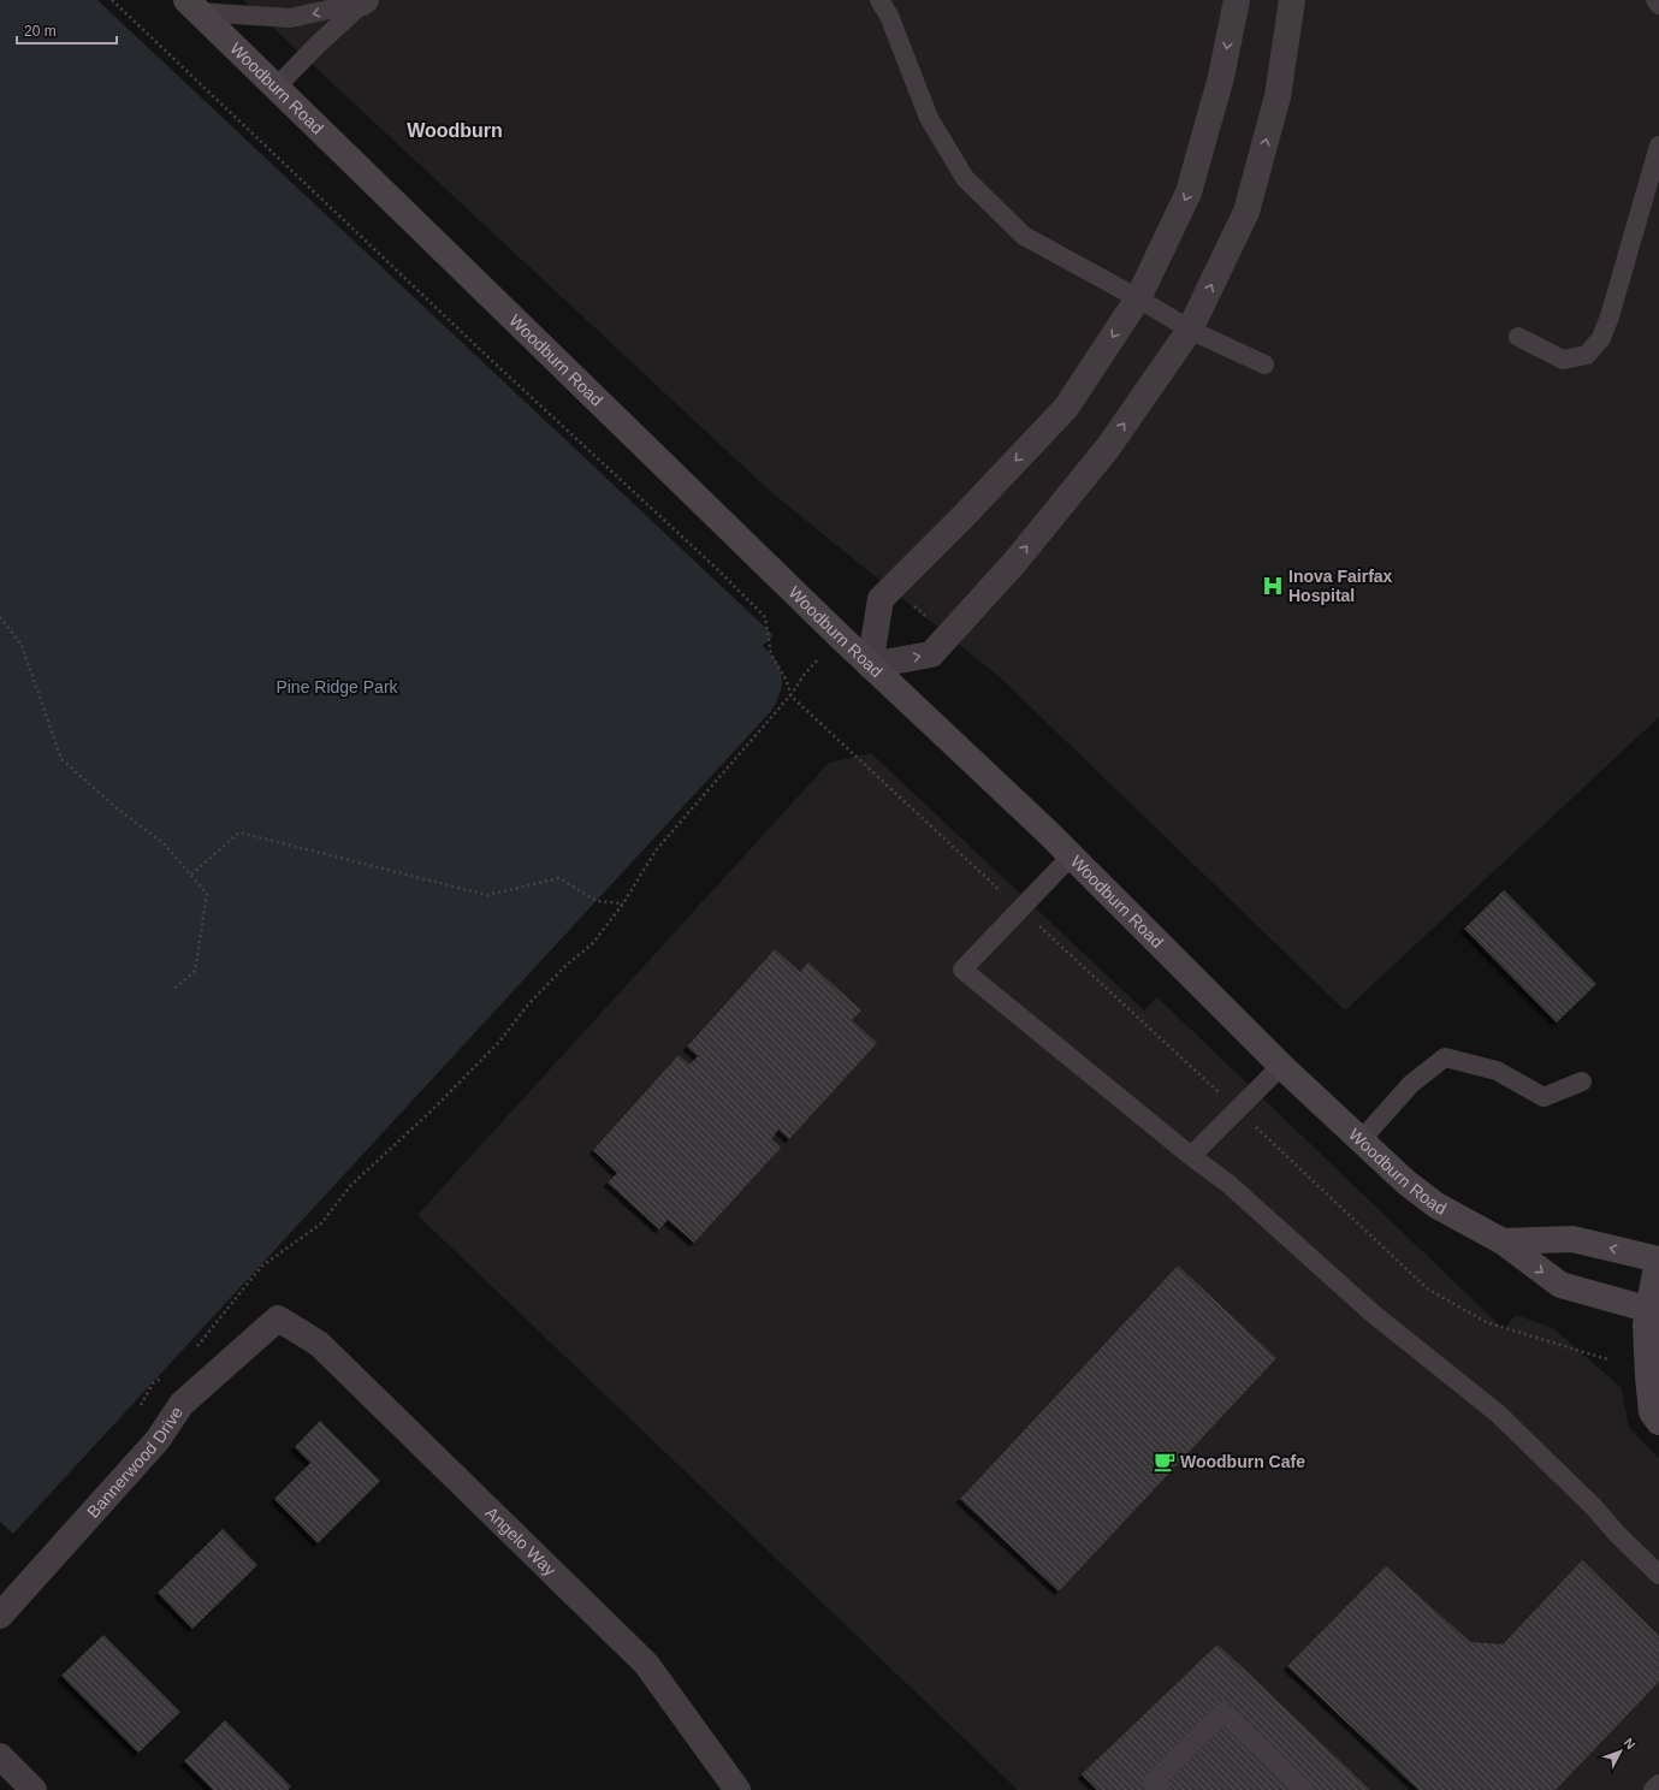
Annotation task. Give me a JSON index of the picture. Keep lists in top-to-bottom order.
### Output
{
  "streets": {
    "street": ["Woodburn Road", "Bannerwood Drive", "Angelo Way"]
  },
  "crossings": [
    ["Bannerwood Drive", "Angelo Way"]
  ],
  "districts": ["Woodburn"],
  "parks": ["Pine Ridge Park"],
  "places": {
    "hospital": ["Inova Fairfax Hospital"],
    "cafe": ["Woodburn Cafe"]
  },
  "scale_bar": "20 m",
  "north": "top right"
}
